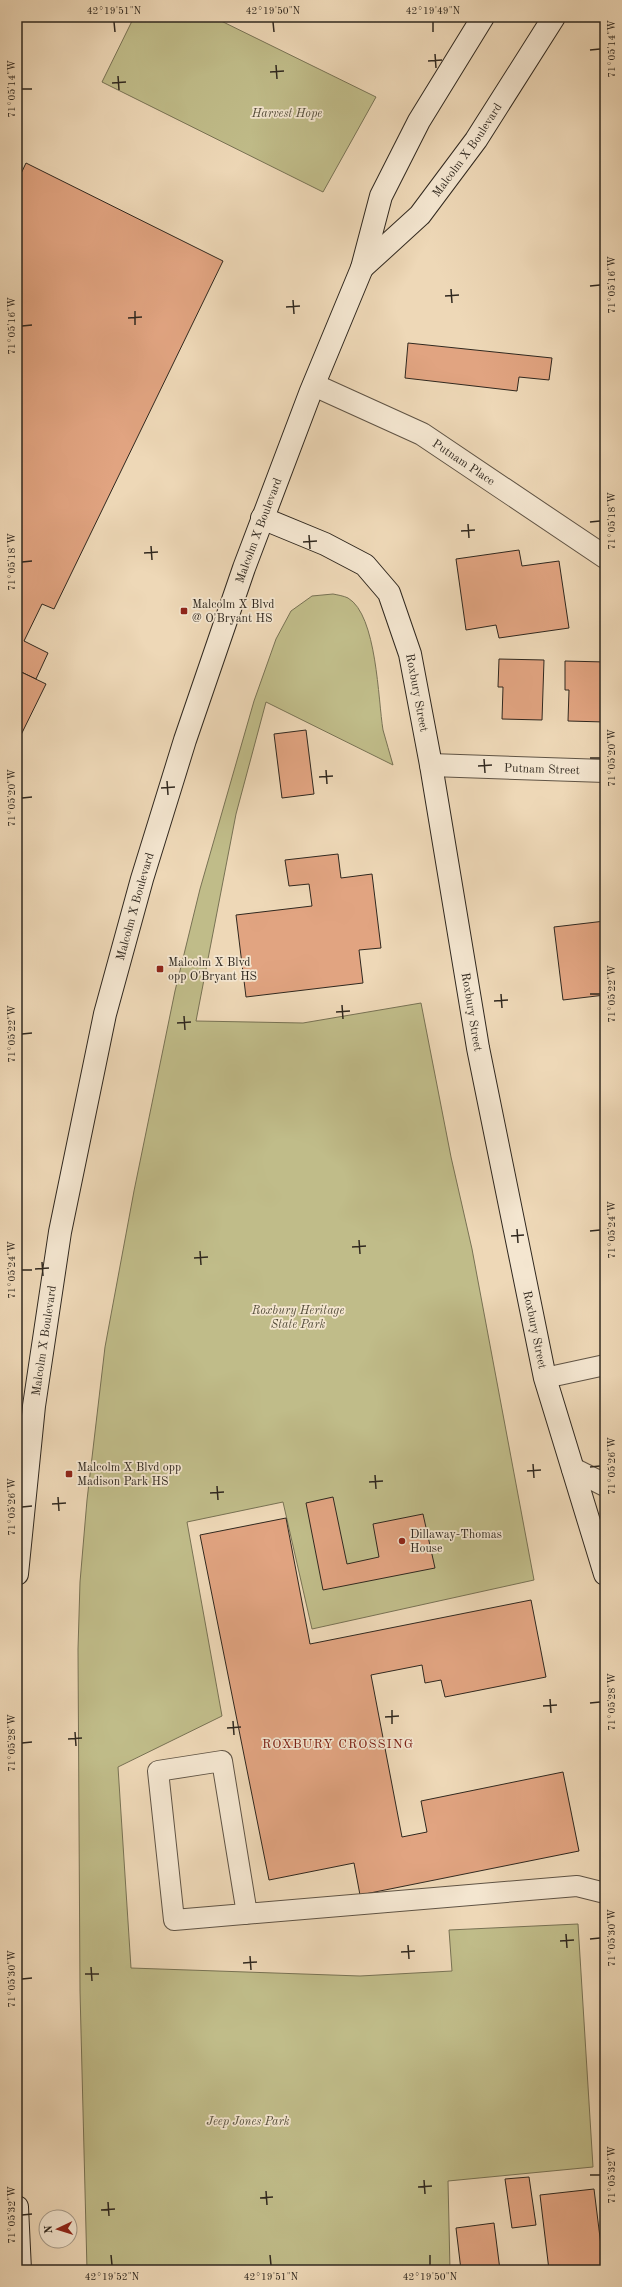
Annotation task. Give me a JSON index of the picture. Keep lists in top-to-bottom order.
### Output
{
  "streets": {
    "main road": [
      "Malcolm X Boulevard",
      "Putnam Place",
      "Roxbury Street",
      "Putnam Street"
    ]
  },
  "crossings": [
    ["Malcolm X Boulevard", "Putnam Place"],
    ["Malcolm X Boulevard", "Roxbury Street"],
    ["Roxbury Street", "Putnam Street"]
  ],
  "districts": ["ROXBURY CROSSING"],
  "parks": ["Harvest Hope", "Roxbury Heritage State Park", "Jeep Jones Park"],
  "places": {
    "transit": ["Malcolm X Blvd @ O'Bryant HS", "Malcolm X Blvd opp O'Bryant HS", "Malcolm X Blvd opp Madison Park HS"],
    "other": ["Dillaway-Thomas House"]
  },
  "north": "left",
  "coordinates": [
    "42°19'51\"N",
    "42°19'50\"N",
    "42°19'49\"N",
    "71°05'14\"W",
    "71°05'16\"W",
    "71°05'18\"W",
    "71°05'20\"W",
    "71°05'22\"W",
    "71°05'24\"W",
    "71°05'26\"W",
    "71°05'28\"W",
    "71°05'30\"W",
    "71°05'32\"W",
    "42°19'52\"N"
  ]
}
